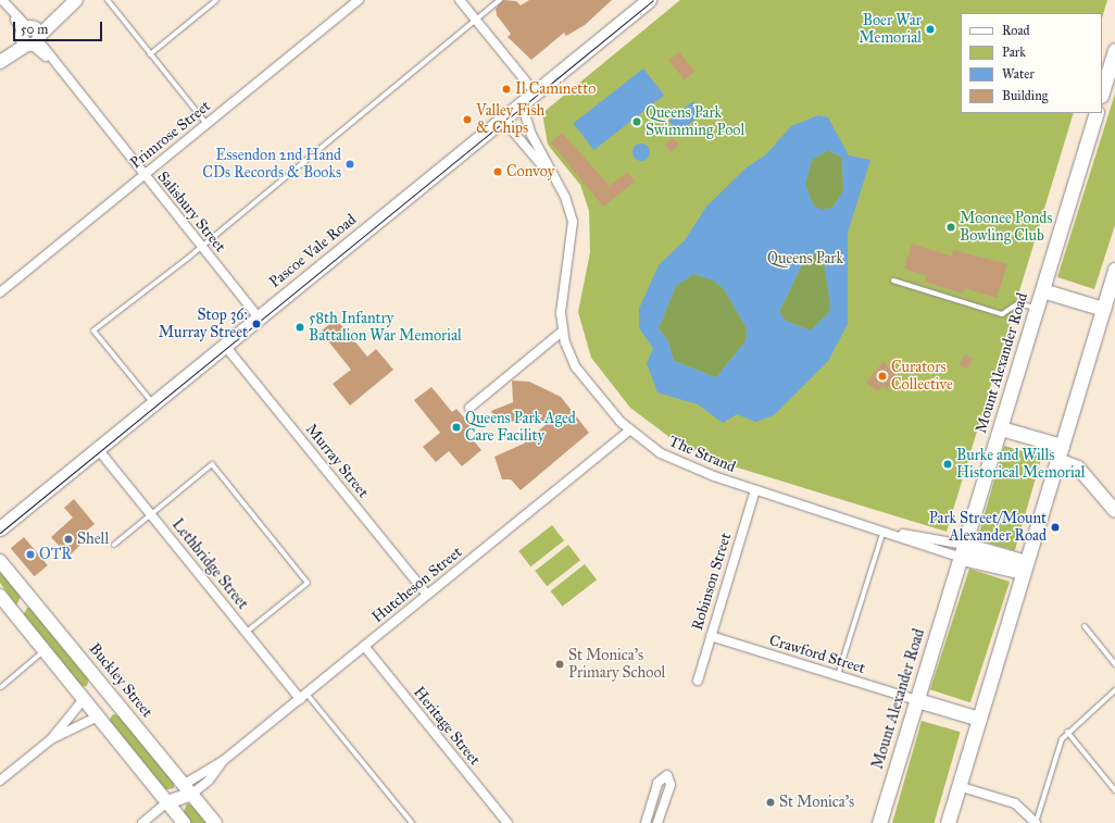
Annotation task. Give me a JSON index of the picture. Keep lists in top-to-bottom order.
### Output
{
  "streets": {
    "main road": ["Pascoe Vale Road", "Mount Alexander Road", "Buckley Street"],
    "street": [
      "Primrose Street",
      "Salisbury Street",
      "The Strand",
      "Murray Street",
      "Lethbridge Street",
      "Robinson Street",
      "Hutcheson Street",
      "Crawford Street",
      "Heritage Street"
    ]
  },
  "crossings": [
    ["Primrose Street", "Salisbury Street"],
    ["Salisbury Street", "Pascoe Vale Road"],
    ["Pascoe Vale Road", "The Strand"],
    ["Pascoe Vale Road", "Murray Street"],
    ["Pascoe Vale Road", "Lethbridge Street"],
    ["Mount Alexander Road", "The Strand"],
    ["Mount Alexander Road", "Crawford Street"],
    ["The Strand", "Robinson Street"],
    ["The Strand", "Hutcheson Street"],
    ["Murray Street", "Hutcheson Street"],
    ["Lethbridge Street", "Hutcheson Street"],
    ["Robinson Street", "Crawford Street"],
    ["Hutcheson Street", "Buckley Street"],
    ["Hutcheson Street", "Heritage Street"]
  ],
  "parks": ["Queens Park"],
  "places": [
    "Boer War Memorial",
    "Il Caminetto",
    "Valley Fish & Chips",
    "Queens Park Swimming Pool",
    "Essendon 2nd Hand CDs Records & Books",
    "Convoy",
    "Moonee Ponds Bowling Club",
    "Stop 36: Murray Street",
    "58th Infantry Battalion War Memorial",
    "Curators Collective",
    "Queens Park Aged Care Facility",
    "Burke and Wills Historical Memorial",
    "Park Street/Mount Alexander Road",
    "Shell",
    "OTR",
    "St Monica's Primary School",
    "St Monica's"
  ],
  "legend": [
    "Road",
    "Park",
    "Water",
    "Building"
  ],
  "scale_bar": "50 m"
}
